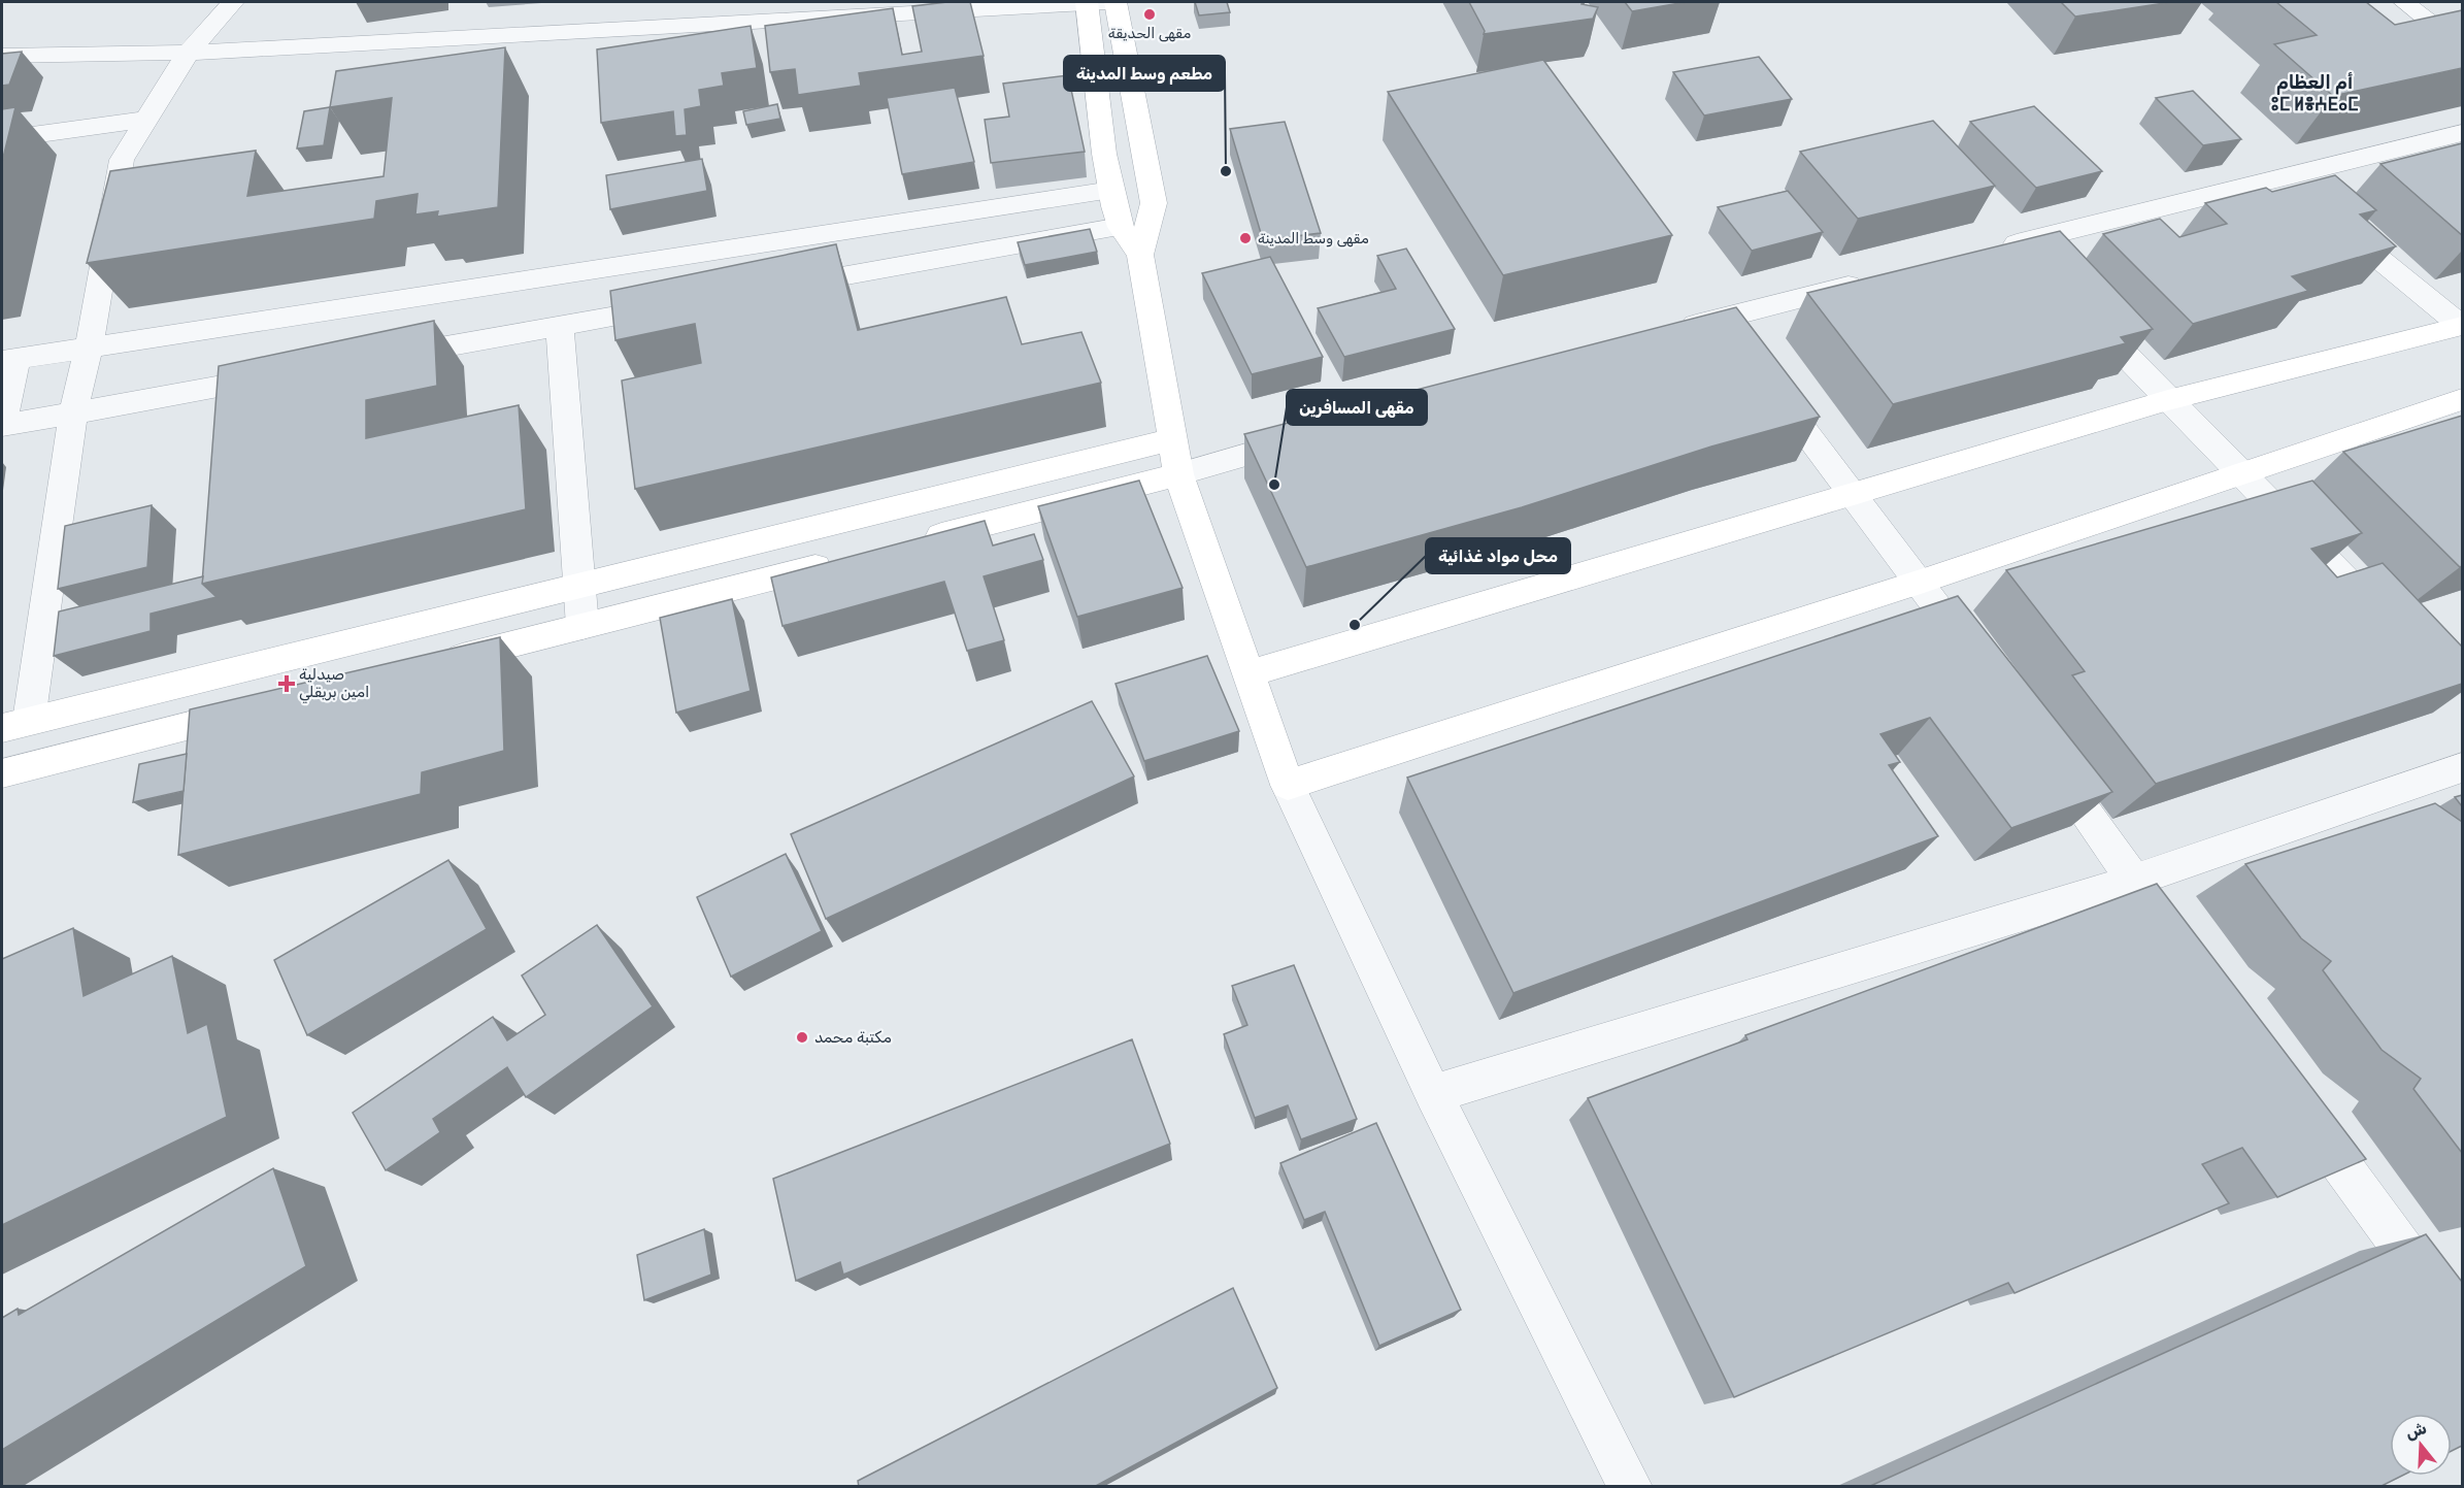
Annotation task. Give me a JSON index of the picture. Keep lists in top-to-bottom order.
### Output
{
  "districts": ["أم العظام ⵓⵎ ⵍⴻⵄⴹⴰⵎ"],
  "places": {
    "other": [
      "مقهى الحديقة",
      "مطعم وسط المدينة",
      "مقهى وسط المدينة",
      "مقهى المسافرين",
      "محل مواد غذائية",
      "مكتبة محمد"
    ],
    "health": ["صيدلية امين بريقلي"]
  },
  "north": "top"
}
